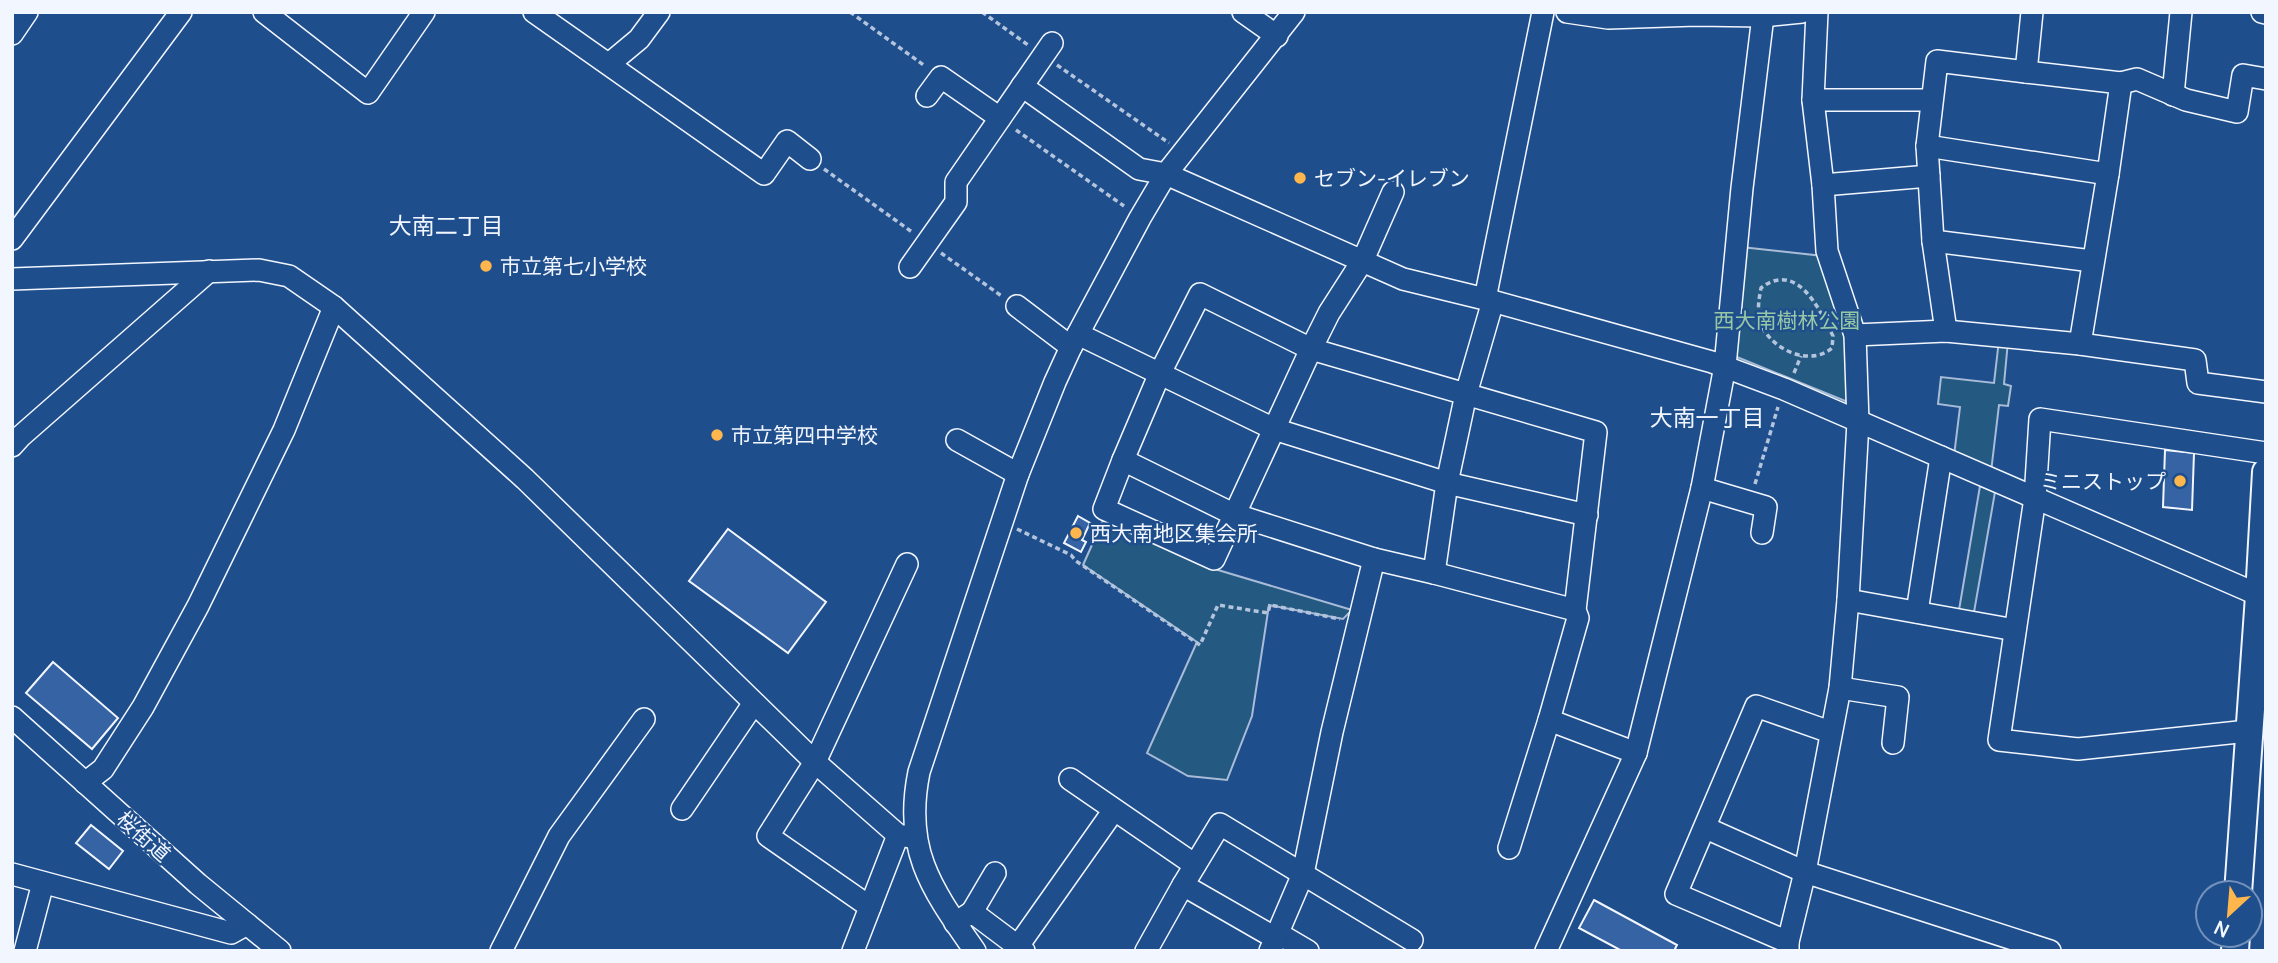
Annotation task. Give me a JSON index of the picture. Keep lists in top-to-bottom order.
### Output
{
  "streets": {
    "street": ["桜街道"]
  },
  "districts": ["大南二丁目", "大南一丁目"],
  "parks": ["西大南樹林公園"],
  "places": [
    "セブン-イレブン",
    "市立第七小学校",
    "市立第四中学校",
    "ミニストップ",
    "西大南地区集会所"
  ],
  "north": "bottom left"
}
